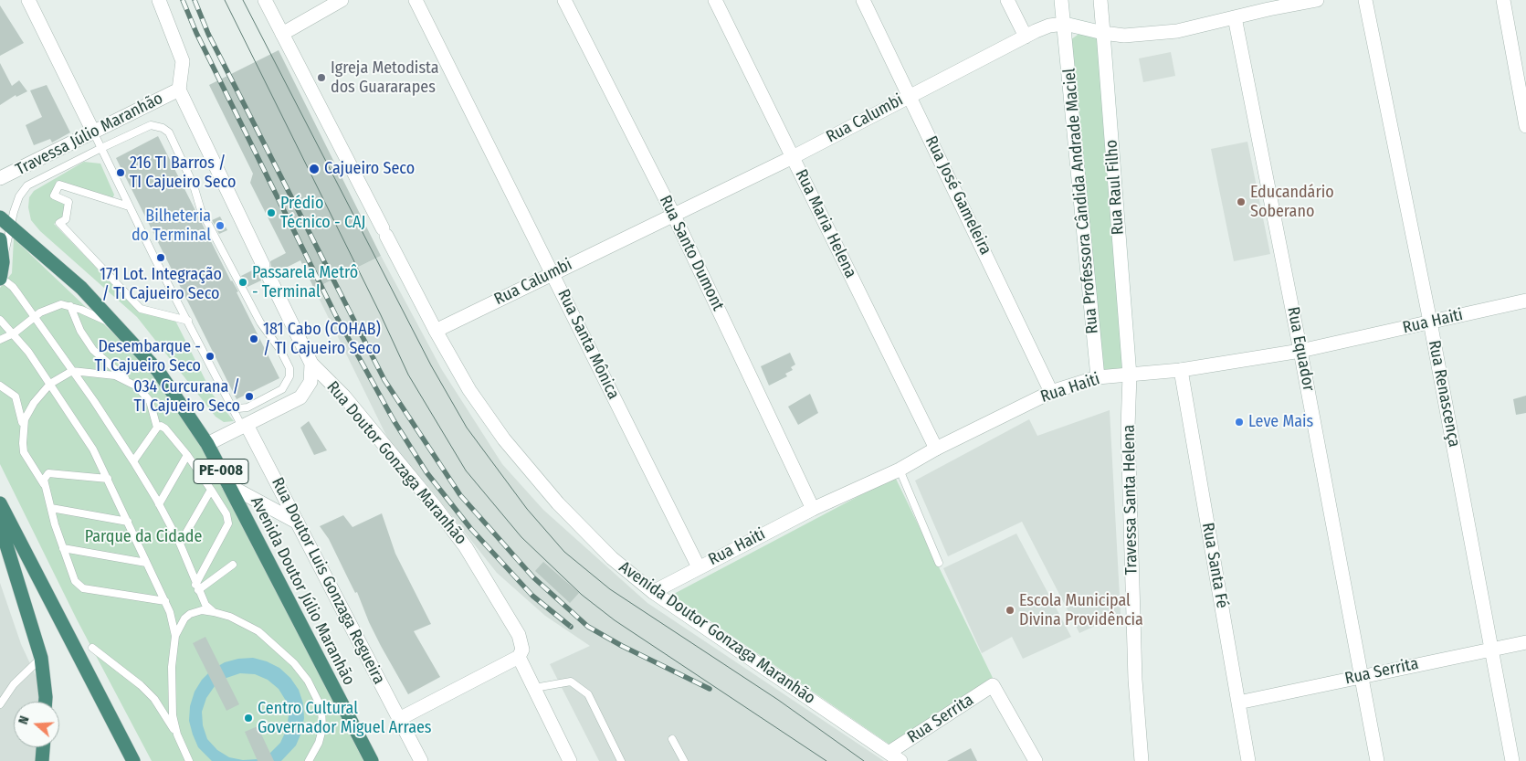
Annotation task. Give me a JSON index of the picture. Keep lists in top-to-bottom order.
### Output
{
  "streets": {
    "highway": ["PE-008", "Avenida Doutor Júlio Maranhão"],
    "street": [
      "Rua Calumbi",
      "Travessa Júlio Maranhão",
      "Rua Raul Filho",
      "Rua José Gameleira",
      "Rua Professora Cândida Andrade Maciel",
      "Rua Maria Helena",
      "Rua Santo Dumont",
      "Rua Haiti",
      "Rua Santa Mônica",
      "Rua Equador",
      "Rua Renascença",
      "Rua Doutor Gonzaga Maranhão",
      "Travessa Santa Helena",
      "Rua Santa Fé",
      "Rua Doutor Luis Gonzaga Regueira",
      "Avenida Doutor Gonzaga Maranhão",
      "Rua Serrita"
    ]
  },
  "crossings": [
    ["Rua Calumbi", "Rua Raul Filho"],
    ["Rua Calumbi", "Rua José Gameleira"],
    ["Rua Calumbi", "Rua Professora Cândida Andrade Maciel"],
    ["Rua Calumbi", "Rua Maria Helena"],
    ["Rua Calumbi", "Rua Santo Dumont"],
    ["Rua Calumbi", "Rua Santa Mônica"],
    ["Rua Calumbi", "Rua Equador"],
    ["Rua Calumbi", "Avenida Doutor Gonzaga Maranhão"],
    ["Rua Raul Filho", "Rua Haiti"],
    ["Rua Raul Filho", "Travessa Santa Helena"],
    ["Rua José Gameleira", "Rua Haiti"],
    ["Rua Professora Cândida Andrade Maciel", "Rua Haiti"],
    ["Rua Maria Helena", "Rua Haiti"],
    ["Rua Santo Dumont", "Rua Haiti"],
    ["Rua Haiti", "Rua Santa Mônica"],
    ["Rua Haiti", "Rua Equador"],
    ["Rua Haiti", "Rua Renascença"],
    ["Rua Haiti", "Travessa Santa Helena"],
    ["Rua Haiti", "Rua Santa Fé"],
    ["Rua Haiti", "Avenida Doutor Gonzaga Maranhão"],
    ["Rua Equador", "Rua Serrita"],
    ["Rua Renascença", "Rua Serrita"],
    ["Rua Santa Fé", "Rua Serrita"],
    ["Avenida Doutor Gonzaga Maranhão", "Rua Serrita"]
  ],
  "parks": ["Parque da Cidade"],
  "places": [
    "Igreja Metodista dos Guararapes",
    "Cajueiro Seco",
    "216 TI Barros / TI Cajueiro Seco",
    "Educandário Soberano",
    "Prédio Técnico - CAJ",
    "Bilheteria do Terminal",
    "171 Lot. Integração / TI Cajueiro Seco",
    "Passarela Metrô - Terminal",
    "181 Cabo (COHAB) / TI Cajueiro Seco",
    "Desembarque - TI Cajueiro Seco",
    "034 Curcurana / TI Cajueiro Seco",
    "Leve Mais",
    "Escola Municipal Divina Providência",
    "Centro Cultural Governador Miguel Arraes"
  ],
  "north": "left"
}
